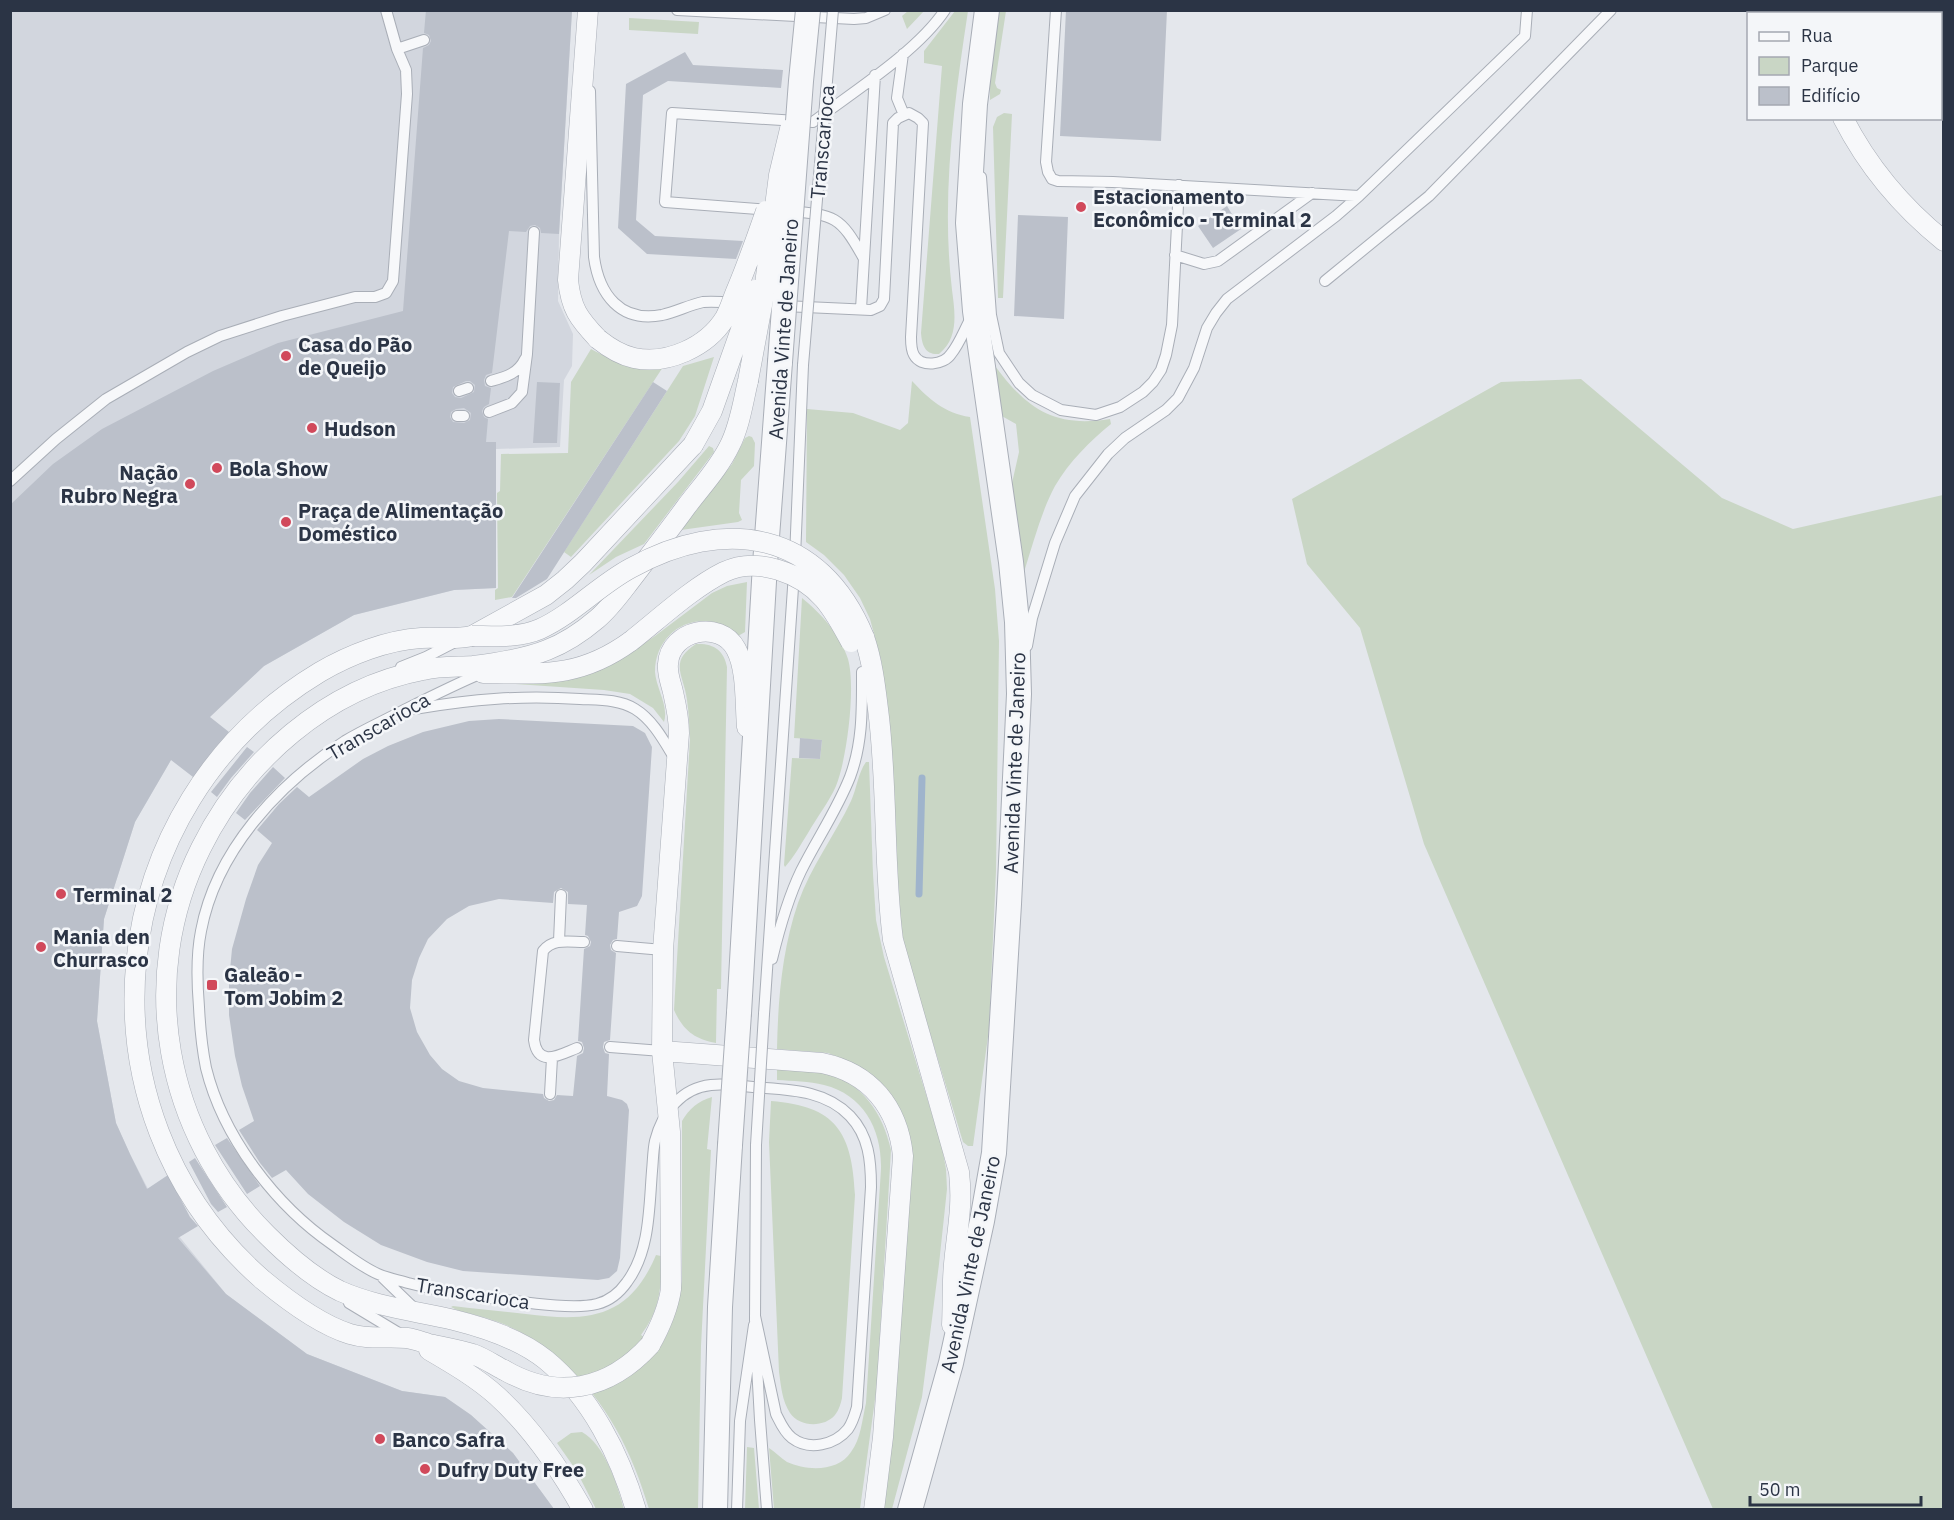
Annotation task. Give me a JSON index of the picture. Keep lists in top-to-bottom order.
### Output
{
  "streets": {
    "street": ["Avenida Vinte de Janeiro"],
    "lane": ["Transcarioca"]
  },
  "crossings": [
    ["Transcarioca", "Avenida Vinte de Janeiro"]
  ],
  "places": {
    "other": [
      "Estacionamento Econômico - Terminal 2",
      "Casa do Pão de Queijo",
      "Hudson",
      "Bola Show",
      "Nação Rubro Negra",
      "Praça de Alimentação Doméstico",
      "Terminal 2",
      "Mania den Churrasco",
      "Banco Safra",
      "Dufry Duty Free"
    ],
    "transit": ["Galeão - Tom Jobim 2"]
  },
  "legend": ["Rua", "Parque", "Edifício"],
  "scale_bar": "50 m"
}
